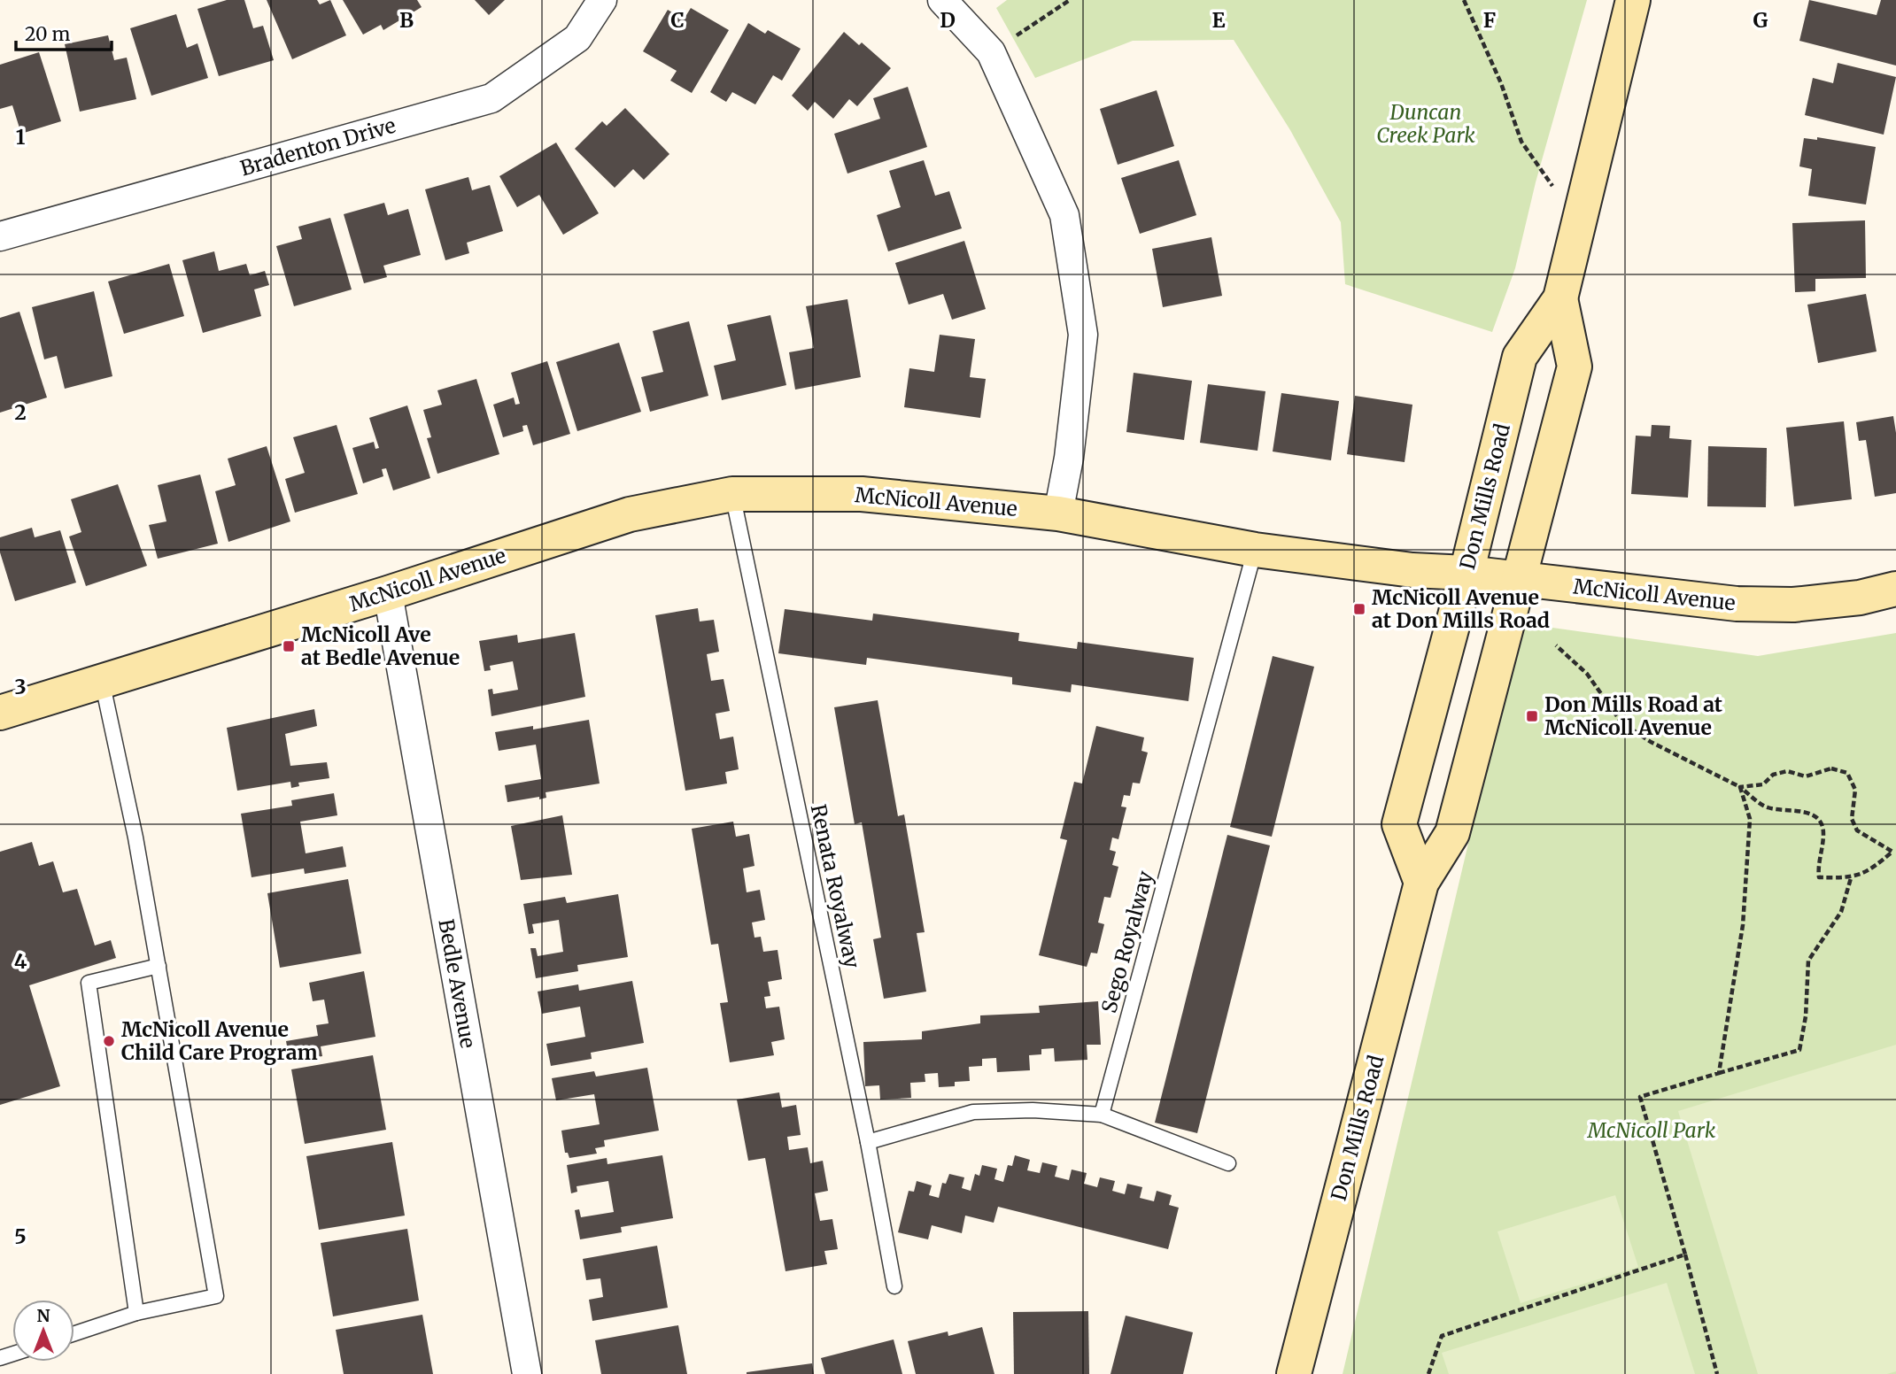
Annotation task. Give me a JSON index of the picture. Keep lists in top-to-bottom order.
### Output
{
  "streets": {
    "main road": ["Don Mills Road", "McNicoll Avenue"],
    "street": ["Bradenton Drive", "Bedle Avenue"],
    "lane": ["Renata Royalway", "Sego Royalway"]
  },
  "crossings": [
    ["Don Mills Road", "McNicoll Avenue"],
    ["McNicoll Avenue", "Renata Royalway"],
    ["McNicoll Avenue", "Sego Royalway"],
    ["McNicoll Avenue", "Bedle Avenue"]
  ],
  "parks": ["Duncan Creek Park", "McNicoll Park"],
  "places": {
    "transit": ["McNicoll Avenue at Don Mills Road", "McNicoll Ave at Bedle Avenue", "Don Mills Road at McNicoll Avenue"],
    "other": ["McNicoll Avenue Child Care Program"]
  },
  "scale_bar": "20 m",
  "north": "top",
  "grid": {
    "columns": [
      "B",
      "C",
      "D",
      "E",
      "F",
      "G"
    ],
    "rows": [
      "1",
      "2",
      "3",
      "4",
      "5"
    ]
  }
}
